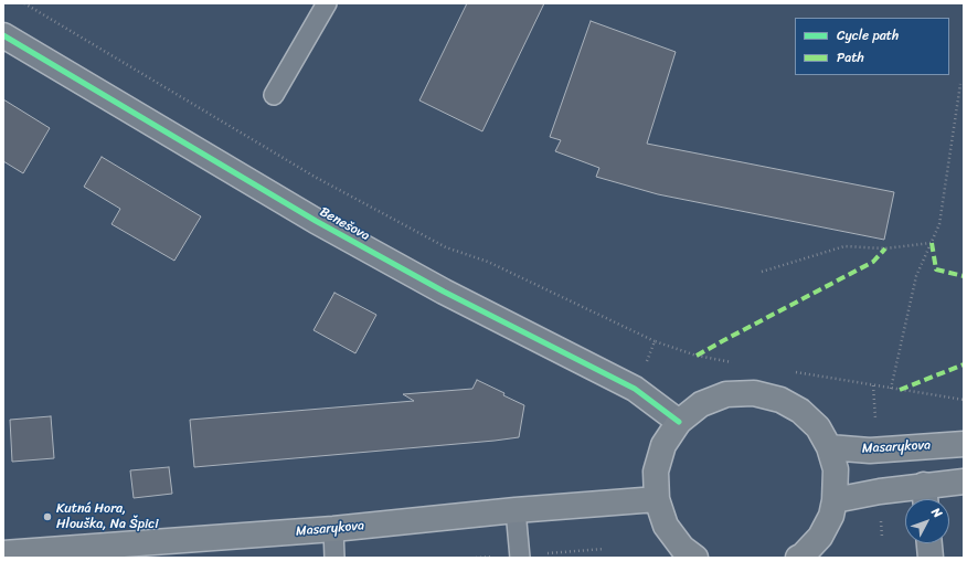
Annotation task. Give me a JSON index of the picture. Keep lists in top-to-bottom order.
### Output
{
  "streets": {
    "main road": ["Masarykova"],
    "street": ["Benešova"]
  },
  "places": ["Kutná Hora, Hlouška, Na Špici"],
  "legend": ["Cycle path", "Path"],
  "north": "top right"
}
